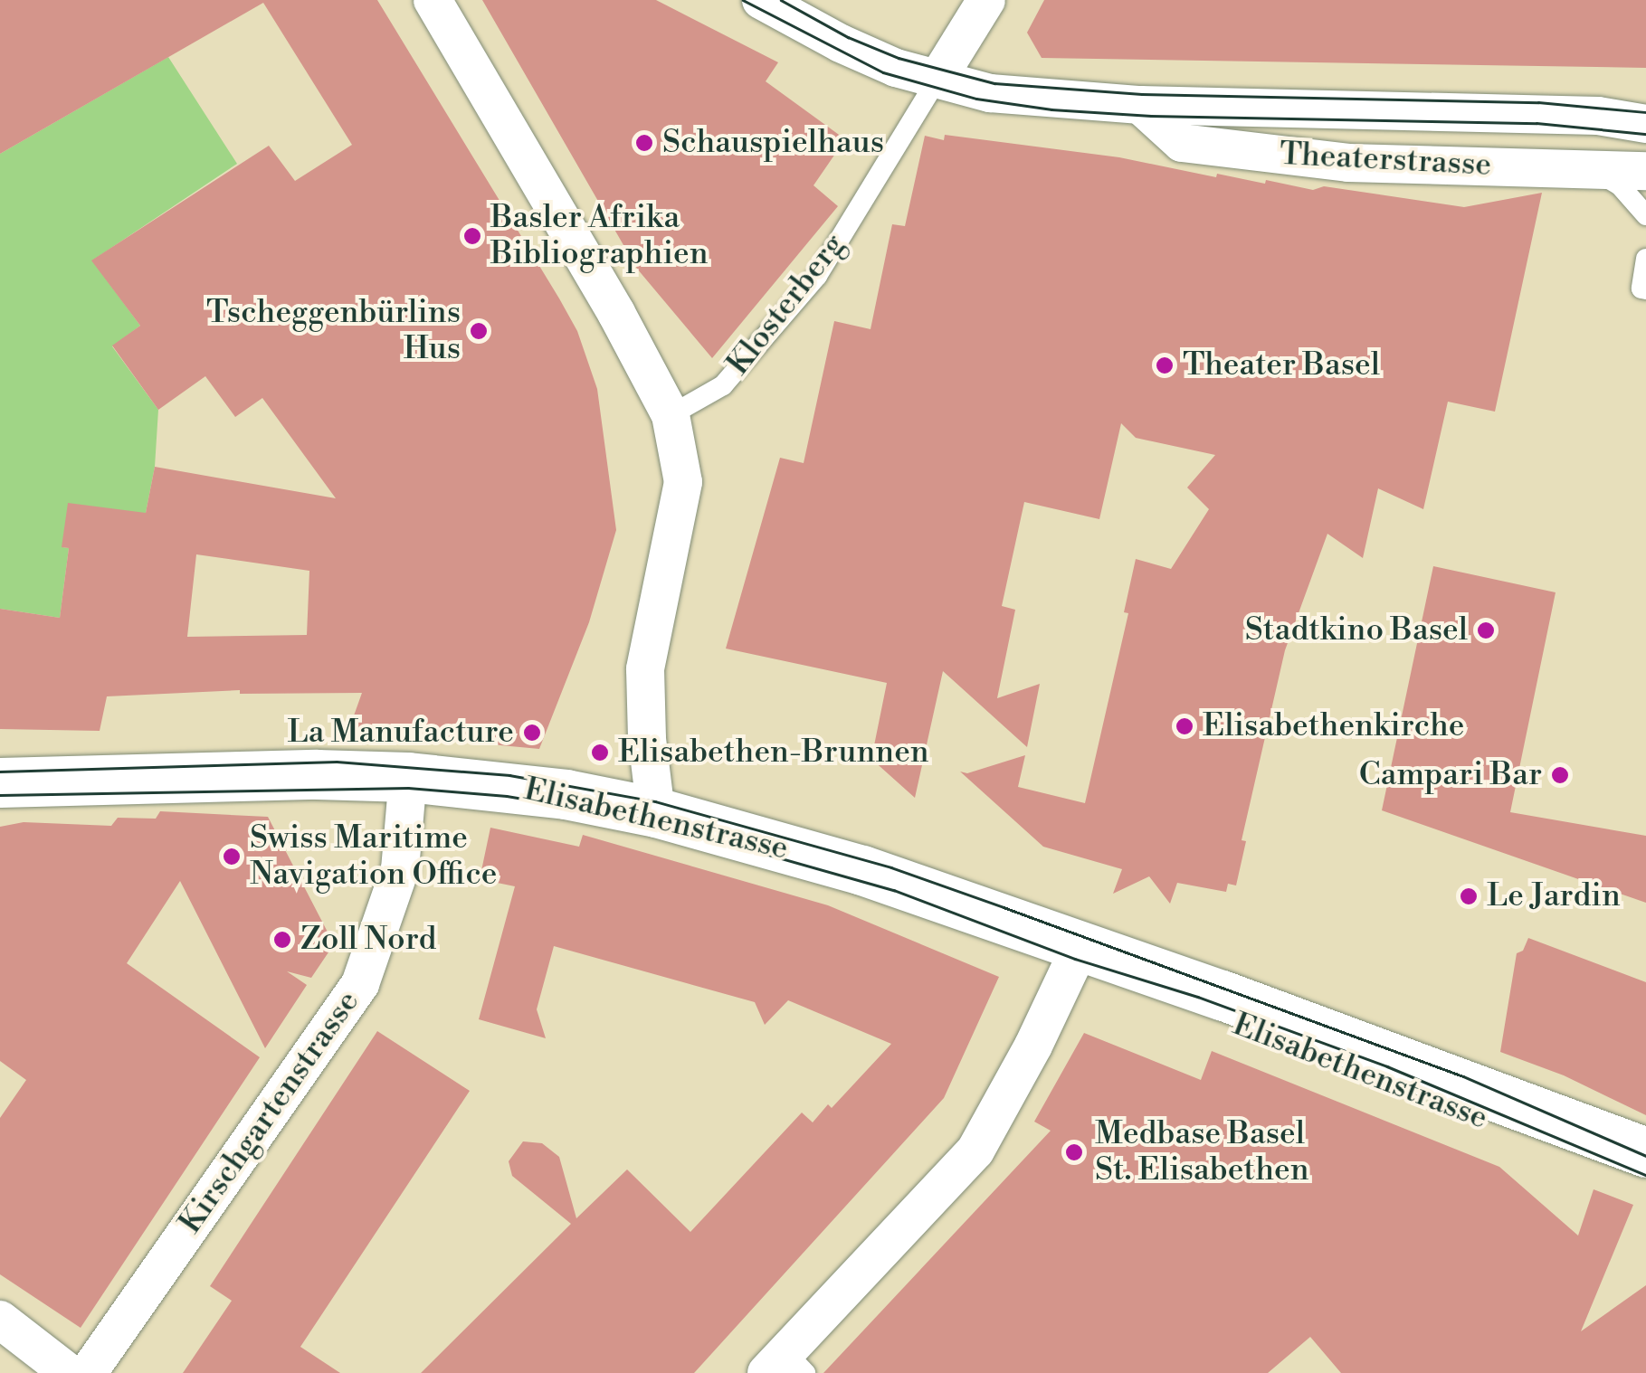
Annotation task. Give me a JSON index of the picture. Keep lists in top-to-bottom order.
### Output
{
  "streets": {
    "street": ["Theaterstrasse", "Elisabethenstrasse", "Kirschgartenstrasse"],
    "lane": ["Klosterberg"]
  },
  "crossings": [
    ["Theaterstrasse", "Klosterberg"],
    ["Elisabethenstrasse", "Kirschgartenstrasse"]
  ],
  "places": [
    "Schauspielhaus",
    "Basler Afrika Bibliographien",
    "Tscheggenbürlins Hus",
    "Theater Basel",
    "Stadtkino Basel",
    "Elisabethenkirche",
    "La Manufacture",
    "Elisabethen-Brunnen",
    "Campari Bar",
    "Swiss Maritime Navigation Office",
    "Le Jardin",
    "Zoll Nord",
    "Medbase Basel St. Elisabethen"
  ]
}
